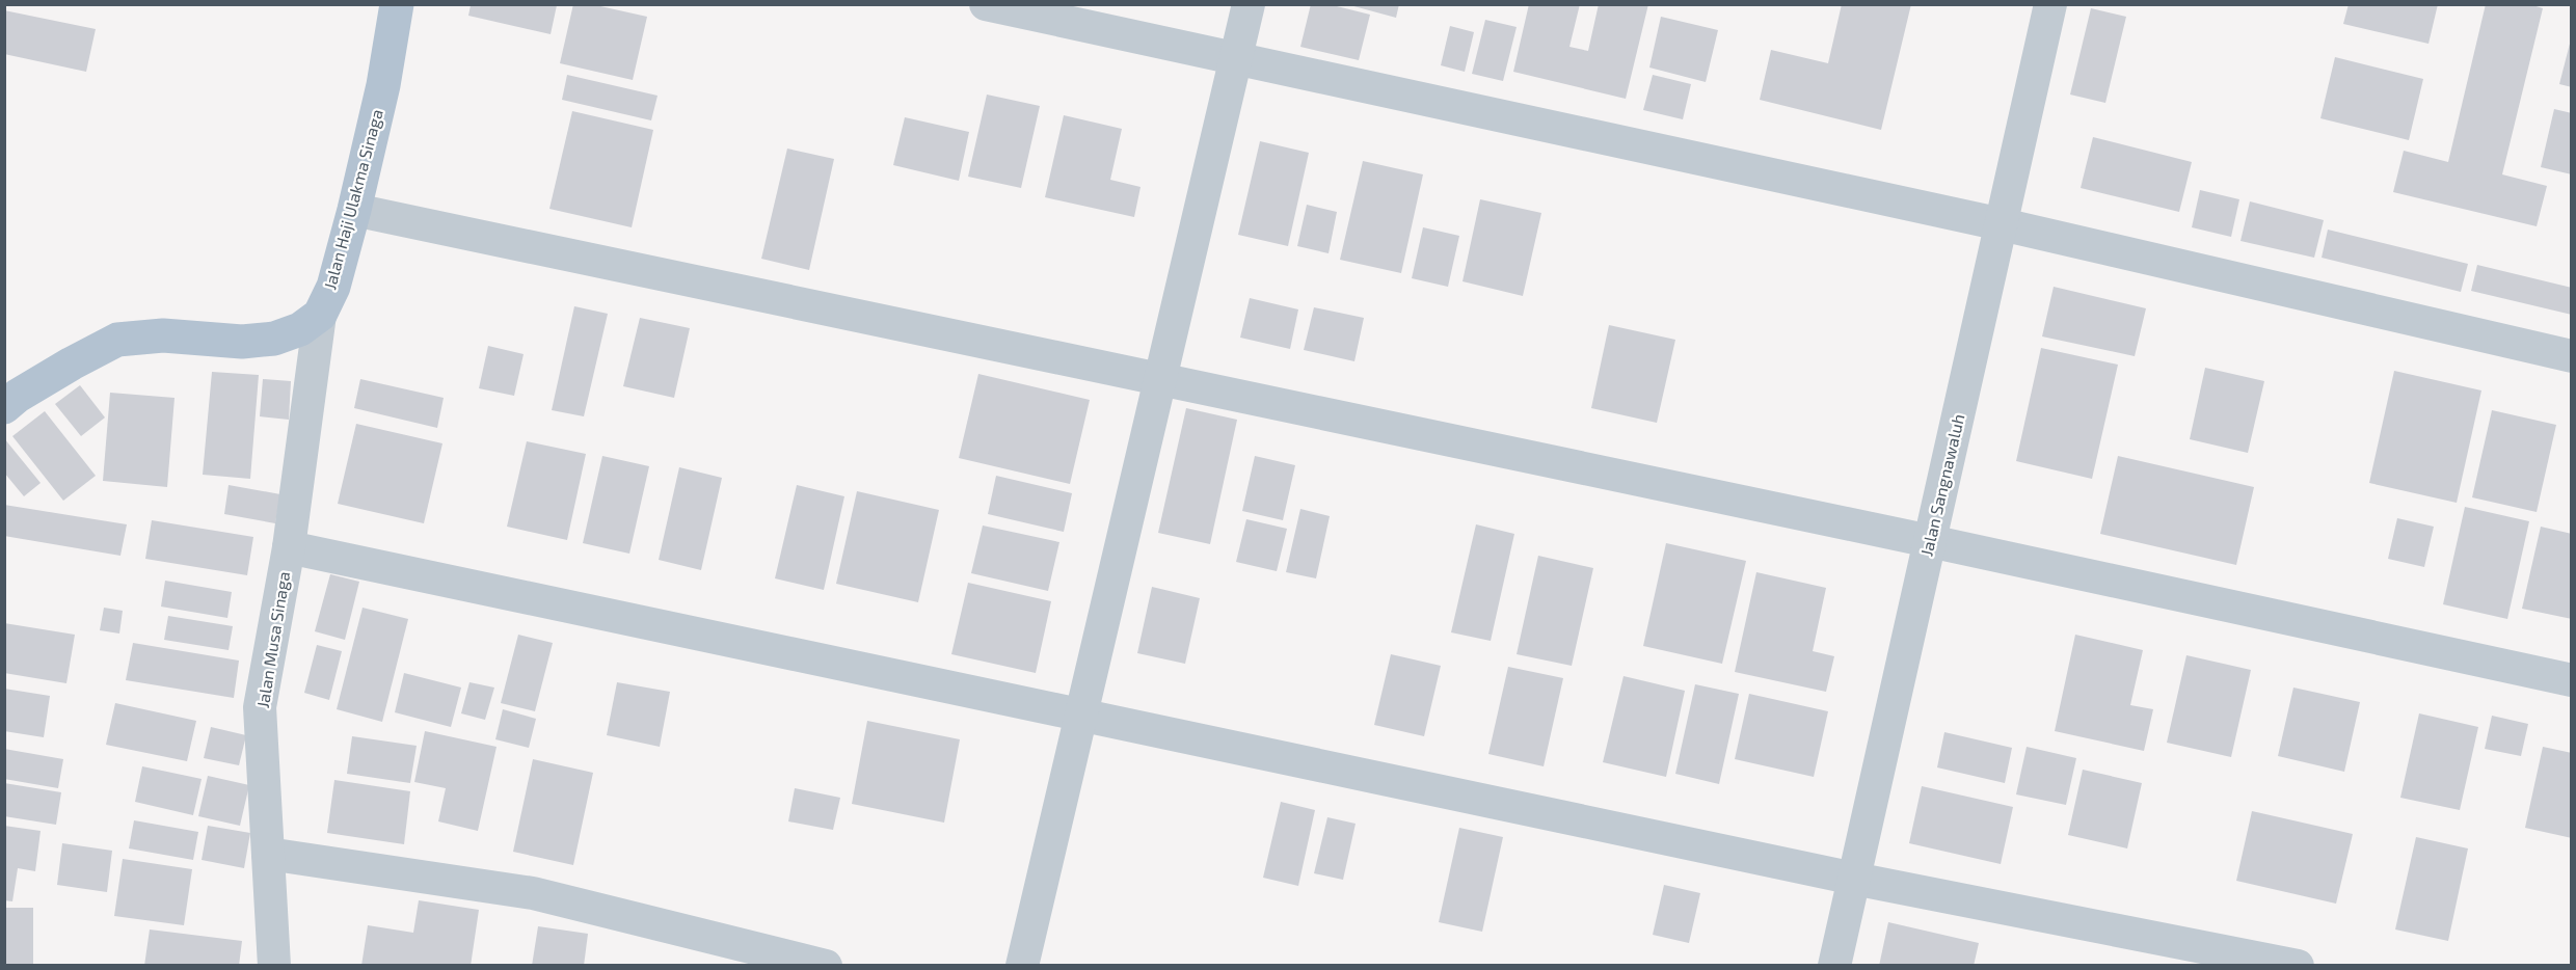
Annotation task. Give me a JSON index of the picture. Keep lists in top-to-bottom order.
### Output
{
  "streets": {
    "main road": ["Jalan Haji Ulakma Sinaga"],
    "street": ["Jalan Sangnawaluh", "Jalan Musa Sinaga"]
  },
  "crossings": [
    ["Jalan Haji Ulakma Sinaga", "Jalan Musa Sinaga"]
  ]
}
